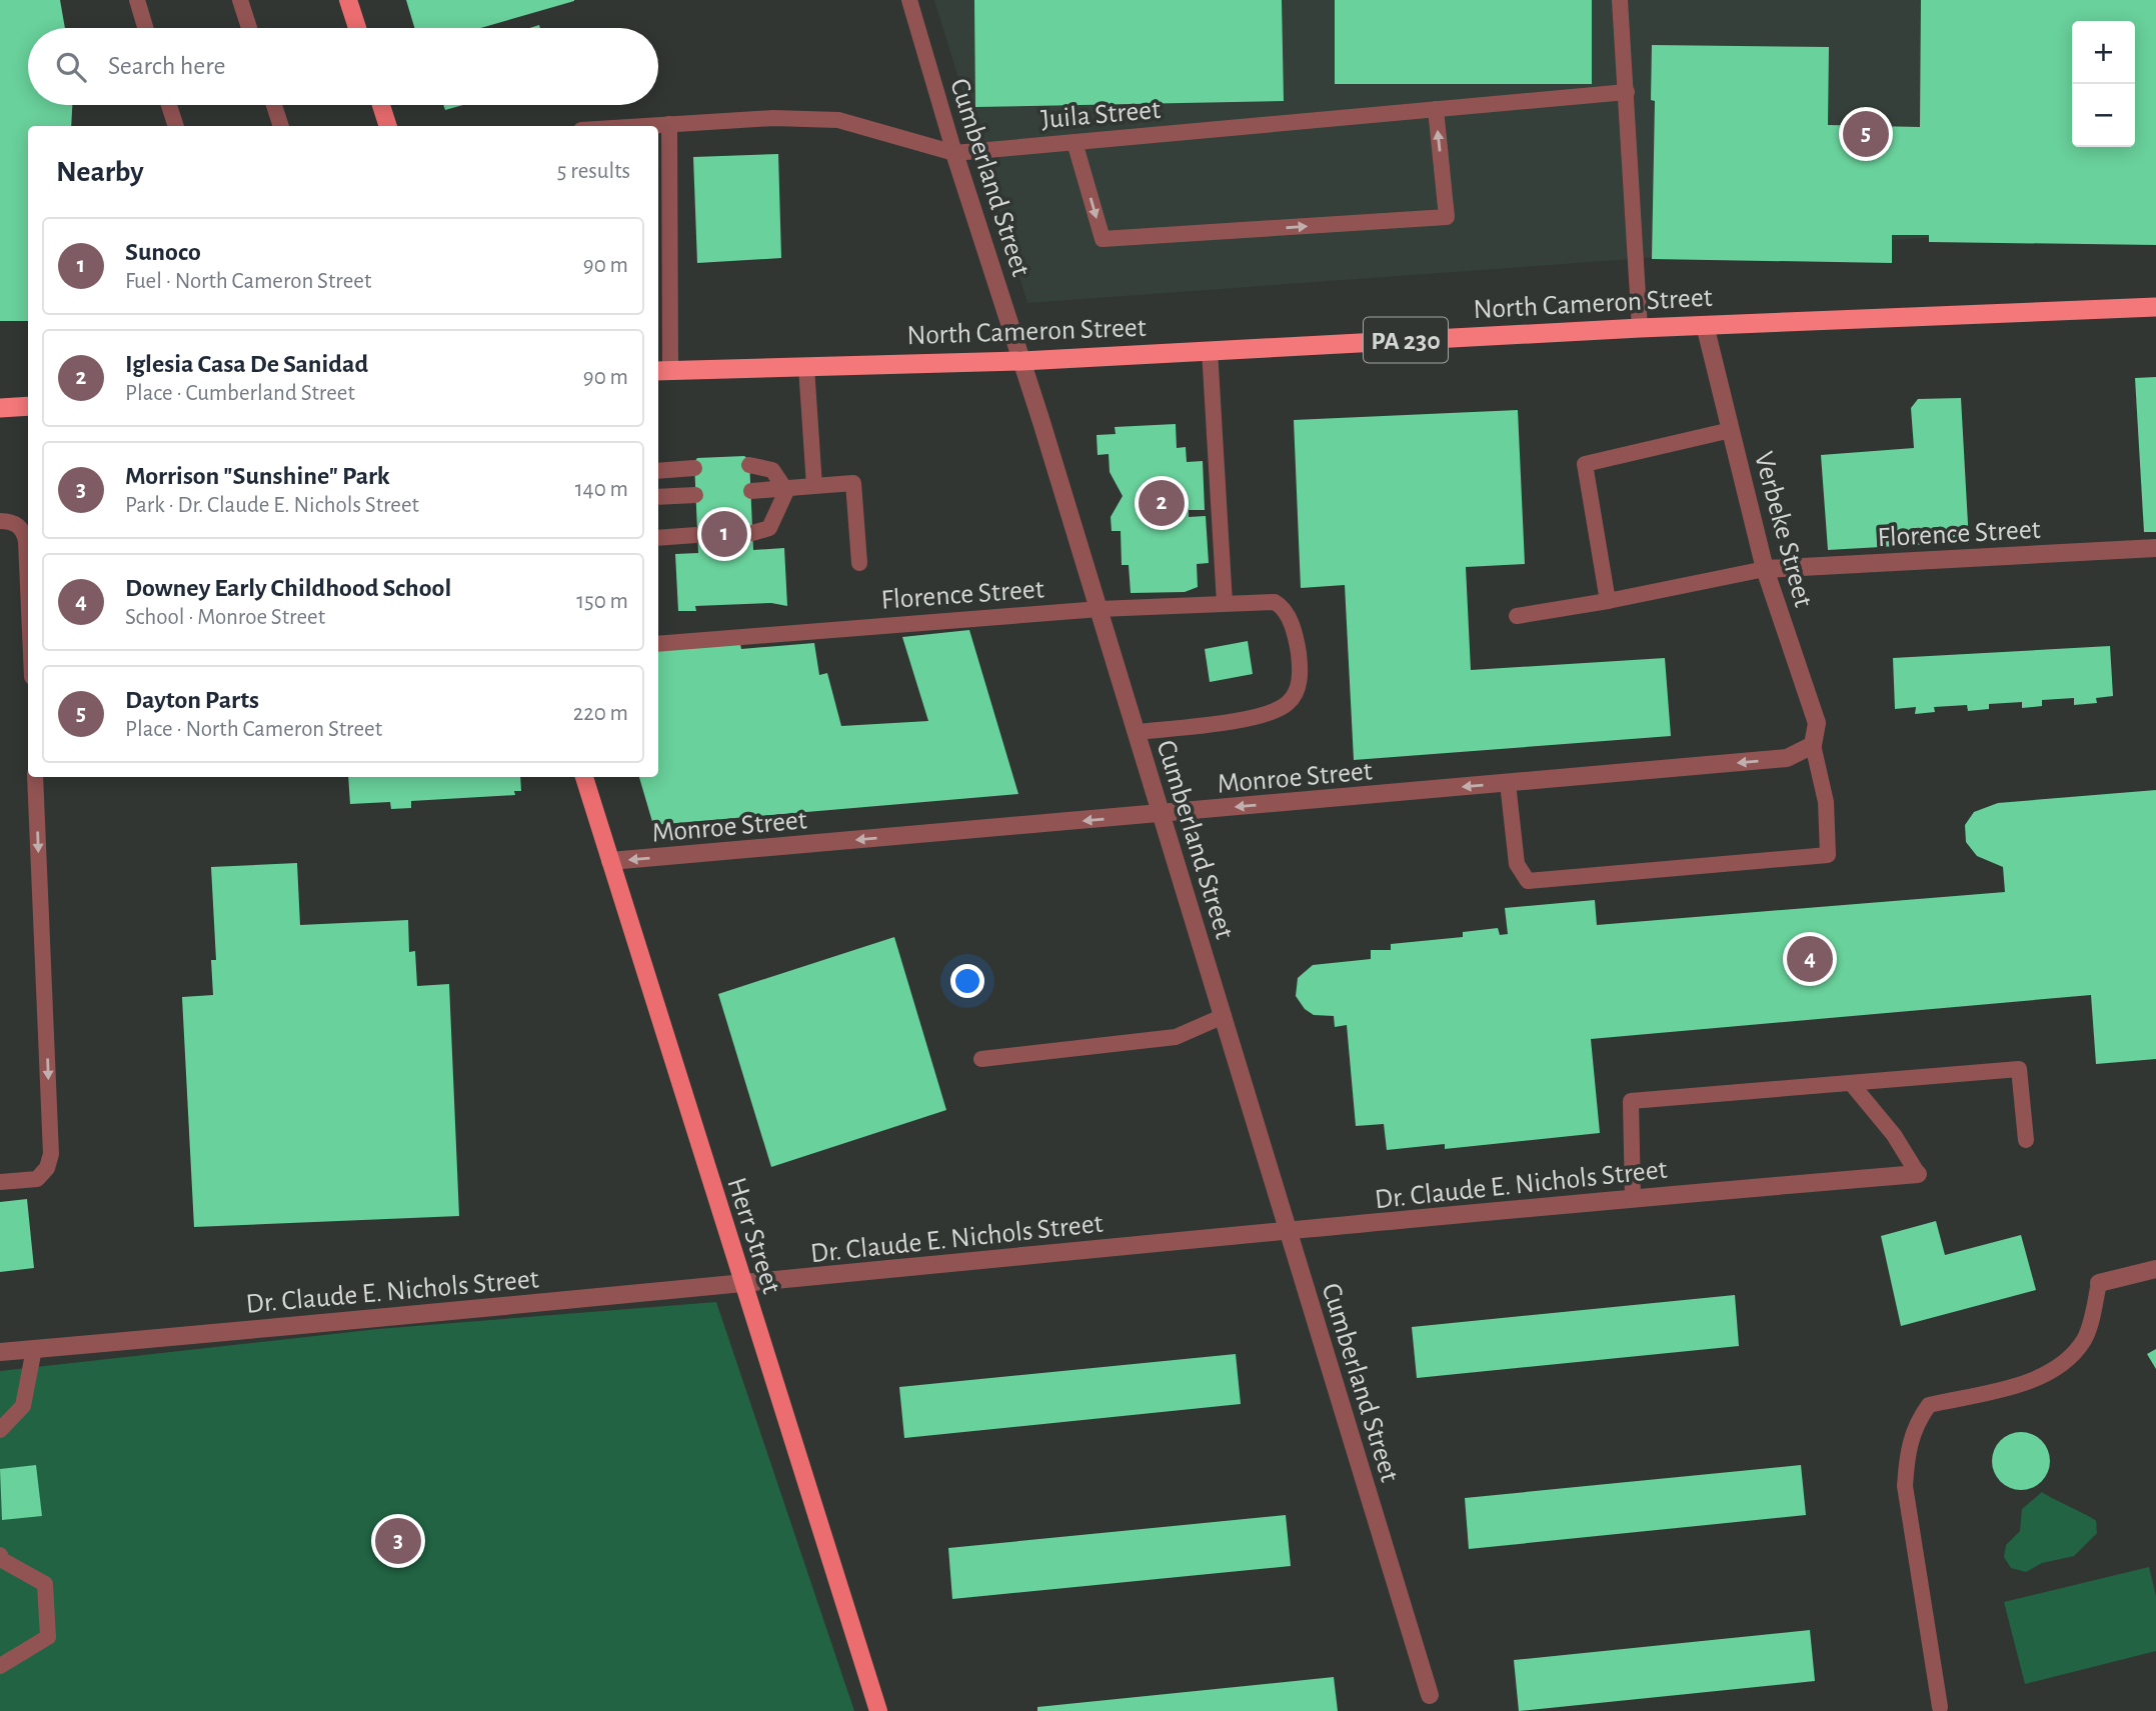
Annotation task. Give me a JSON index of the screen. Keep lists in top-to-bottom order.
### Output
{
  "streets": {
    "highway": ["North Cameron Street", "PA 230"],
    "main road": ["Herr Street"],
    "street": [
      "Cumberland Street",
      "Verbeke Street",
      "Florence Street",
      "Monroe Street",
      "Dr. Claude E. Nichols Street"
    ],
    "lane": ["Juila Street"]
  },
  "crossings": [
    ["Juila Street", "Cumberland Street"],
    ["Cumberland Street", "North Cameron Street"],
    ["Cumberland Street", "Florence Street"],
    ["Cumberland Street", "Monroe Street"],
    ["Cumberland Street", "Dr. Claude E. Nichols Street"],
    ["North Cameron Street", "Verbeke Street"],
    ["Verbeke Street", "Florence Street"],
    ["Verbeke Street", "Monroe Street"],
    ["Monroe Street", "Herr Street"],
    ["Dr. Claude E. Nichols Street", "Herr Street"]
  ],
  "one_way": ["Monroe Street"],
  "page": {
    "map_buttons": ["+", "−"],
    "search": "Search here",
    "pins": [
      "5",
      "2",
      "1",
      "4",
      "3"
    ],
    "heading": ["Nearby", "5 results"],
    "list": [
      {
        "mark": "1",
        "name": "Sunoco",
        "note": "Fuel · North Cameron Street",
        "value": "90 m"
      },
      {
        "mark": "2",
        "name": "Iglesia Casa De Sanidad",
        "note": "Place · Cumberland Street",
        "value": "90 m"
      },
      {
        "mark": "3",
        "name": "Morrison \"Sunshine\" Park",
        "note": "Park · Dr. Claude E. Nichols Street",
        "value": "140 m"
      },
      {
        "mark": "4",
        "name": "Downey Early Childhood School",
        "note": "School · Monroe Street",
        "value": "150 m"
      },
      {
        "mark": "5",
        "name": "Dayton Parts",
        "note": "Place · North Cameron Street",
        "value": "220 m"
      }
    ]
  }
}
